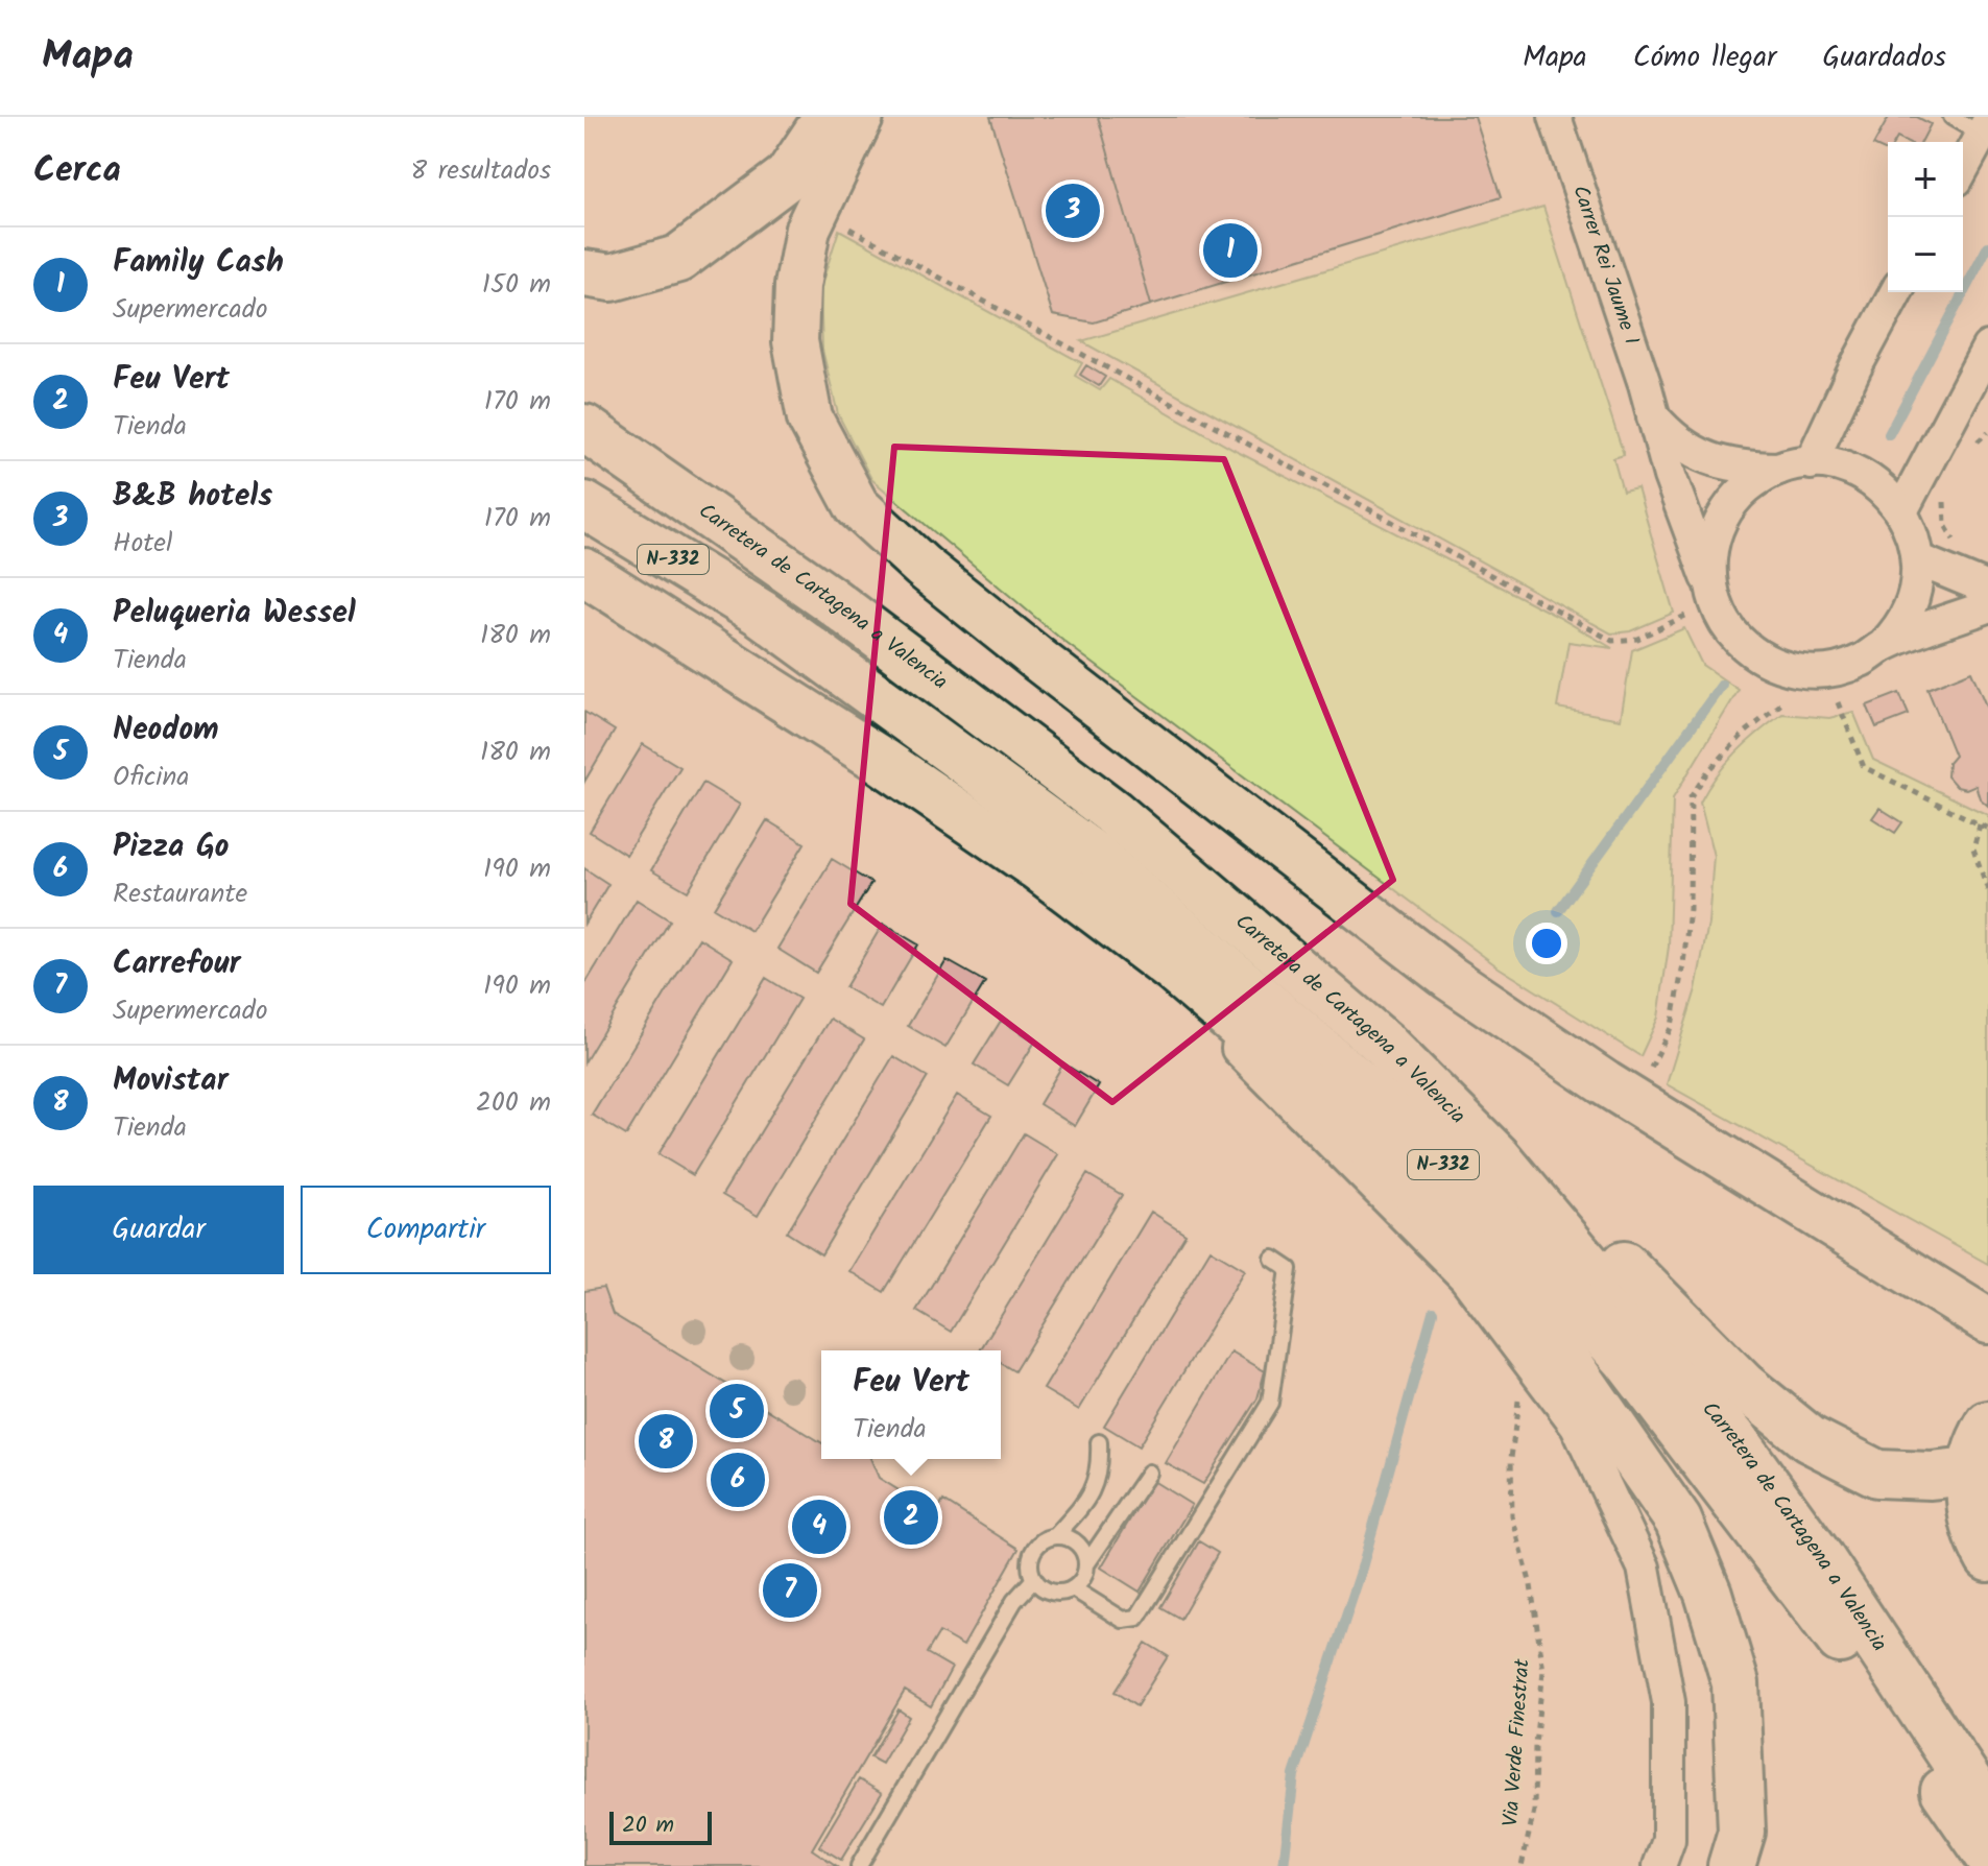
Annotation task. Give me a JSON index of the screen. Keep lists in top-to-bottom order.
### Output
{
  "streets": {
    "highway": ["N-332", "Carretera de Cartagena a Valencia"],
    "street": ["Carrer Rei Jaume I"],
    "path": ["Via Verde Finestrat"]
  },
  "scale_bar": "20 m",
  "page": {
    "header": "Mapa",
    "nav": ["Mapa", "Cómo llegar", "Guardados"],
    "heading": ["Cerca", "8 resultados"],
    "map_buttons": ["+", "−"],
    "pins": [
      "3",
      "1",
      "5",
      "8",
      "6",
      "2",
      "4",
      "7"
    ],
    "list": [
      {
        "mark": "1",
        "name": "Family Cash",
        "note": "Supermercado",
        "value": "150 m"
      },
      {
        "mark": "2",
        "name": "Feu Vert",
        "note": "Tienda",
        "value": "170 m"
      },
      {
        "mark": "3",
        "name": "B&B hotels",
        "note": "Hotel",
        "value": "170 m"
      },
      {
        "mark": "4",
        "name": "Peluqueria Wessel",
        "note": "Tienda",
        "value": "180 m"
      },
      {
        "mark": "5",
        "name": "Neodom",
        "note": "Oficina",
        "value": "180 m"
      },
      {
        "mark": "6",
        "name": "Pizza Go",
        "note": "Restaurante",
        "value": "190 m"
      },
      {
        "mark": "7",
        "name": "Carrefour",
        "note": "Supermercado",
        "value": "190 m"
      },
      {
        "mark": "8",
        "name": "Movistar",
        "note": "Tienda",
        "value": "200 m"
      }
    ],
    "buttons": ["Guardar", "Compartir"],
    "popup": ["Feu Vert", "Tienda"],
    "scale": "20 m"
  }
}
